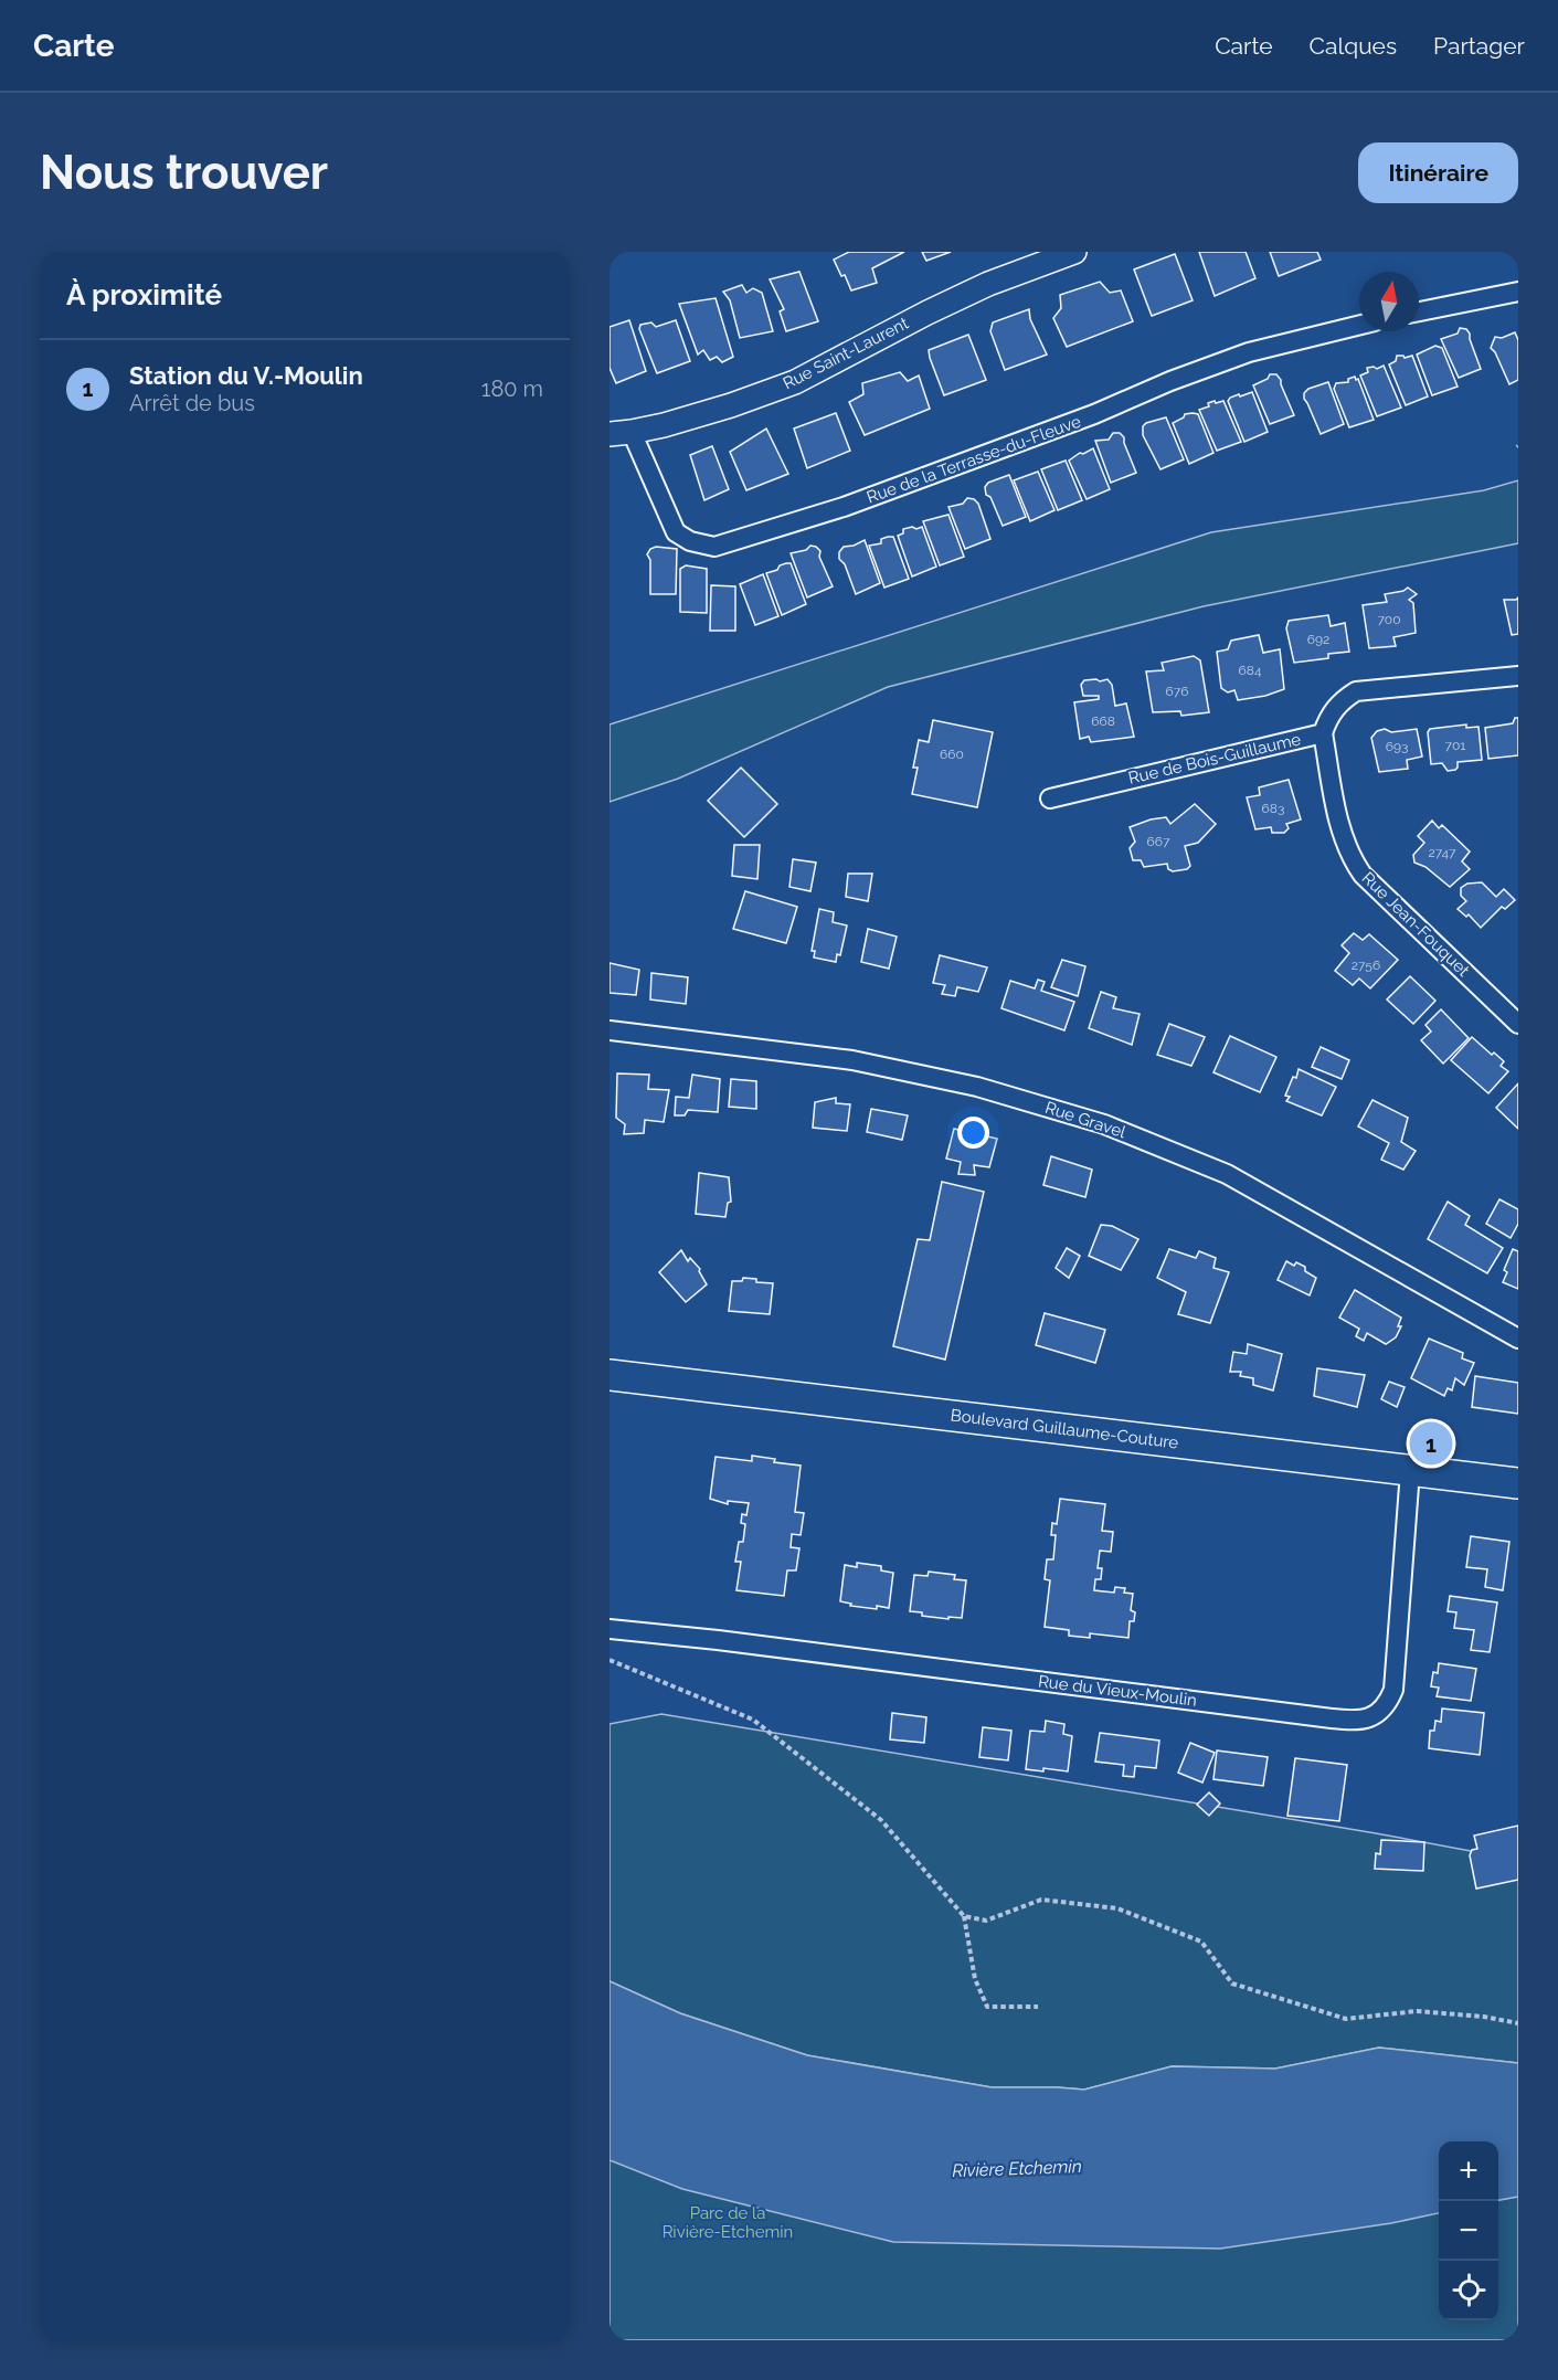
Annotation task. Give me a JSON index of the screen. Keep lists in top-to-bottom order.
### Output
{
  "streets": {
    "main road": ["Boulevard Guillaume-Couture"],
    "street": [
      "Rue Saint-Laurent",
      "Rue de la Terrasse-du-Fleuve",
      "Rue de Bois-Guillaume",
      "Rue Jean-Fouquet",
      "Rue Gravel",
      "Rue du Vieux-Moulin"
    ]
  },
  "crossings": [
    ["Rue Saint-Laurent", "Rue de la Terrasse-du-Fleuve"],
    ["Rue de Bois-Guillaume", "Rue Jean-Fouquet"],
    ["Boulevard Guillaume-Couture", "Rue du Vieux-Moulin"]
  ],
  "water": ["Rivière Etchemin"],
  "parks": ["Parc de la Rivière-Etchemin"],
  "house_numbers": [
    "700",
    "692",
    "684",
    "676",
    "668",
    "701",
    "693",
    "660",
    "683",
    "667",
    "2747",
    "2756"
  ],
  "north": "top",
  "page": {
    "header": "Carte",
    "nav": ["Carte", "Calques", "Partager"],
    "buttons": "Itinéraire",
    "title": "Nous trouver",
    "heading": "À proximité",
    "list": [
      {
        "mark": "1",
        "name": "Station du V.-Moulin",
        "note": "Arrêt de bus",
        "value": "180 m"
      }
    ],
    "pins": "1",
    "map_buttons": ["+", "−"]
  }
}
